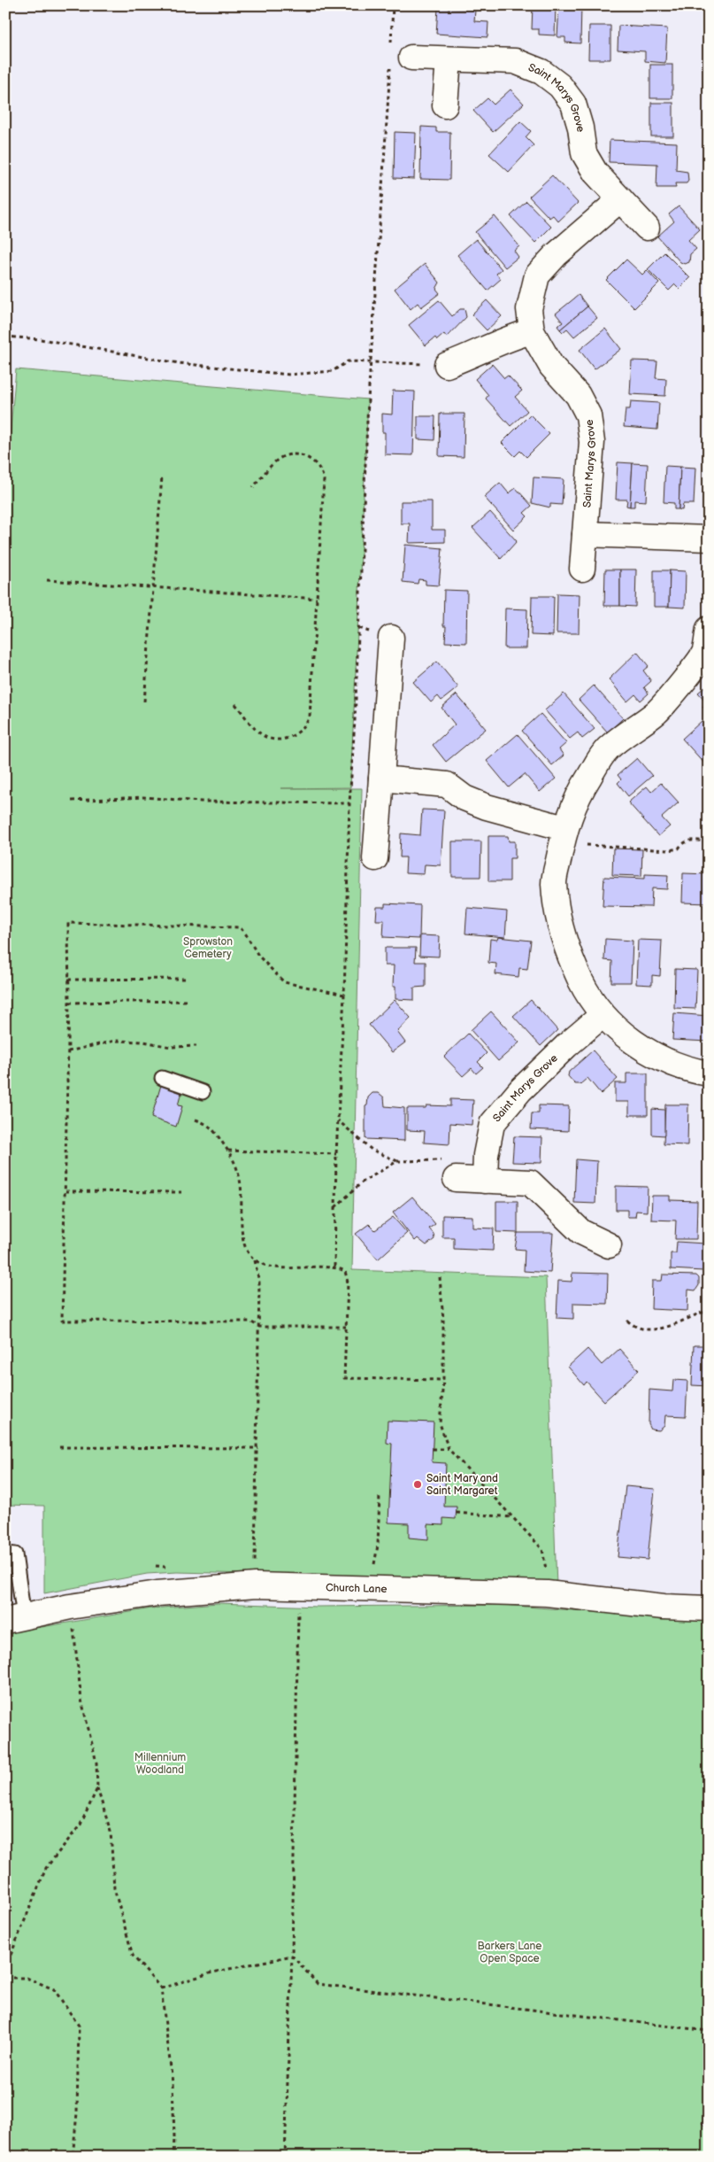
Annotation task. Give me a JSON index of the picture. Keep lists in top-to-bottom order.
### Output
{
  "streets": {
    "street": ["Saint Marys Grove", "Church Lane"]
  },
  "parks": ["Sprowston Cemetery", "Millennium Woodland", "Barkers Lane Open Space"],
  "places": ["Saint Mary and Saint Margaret"]
}
